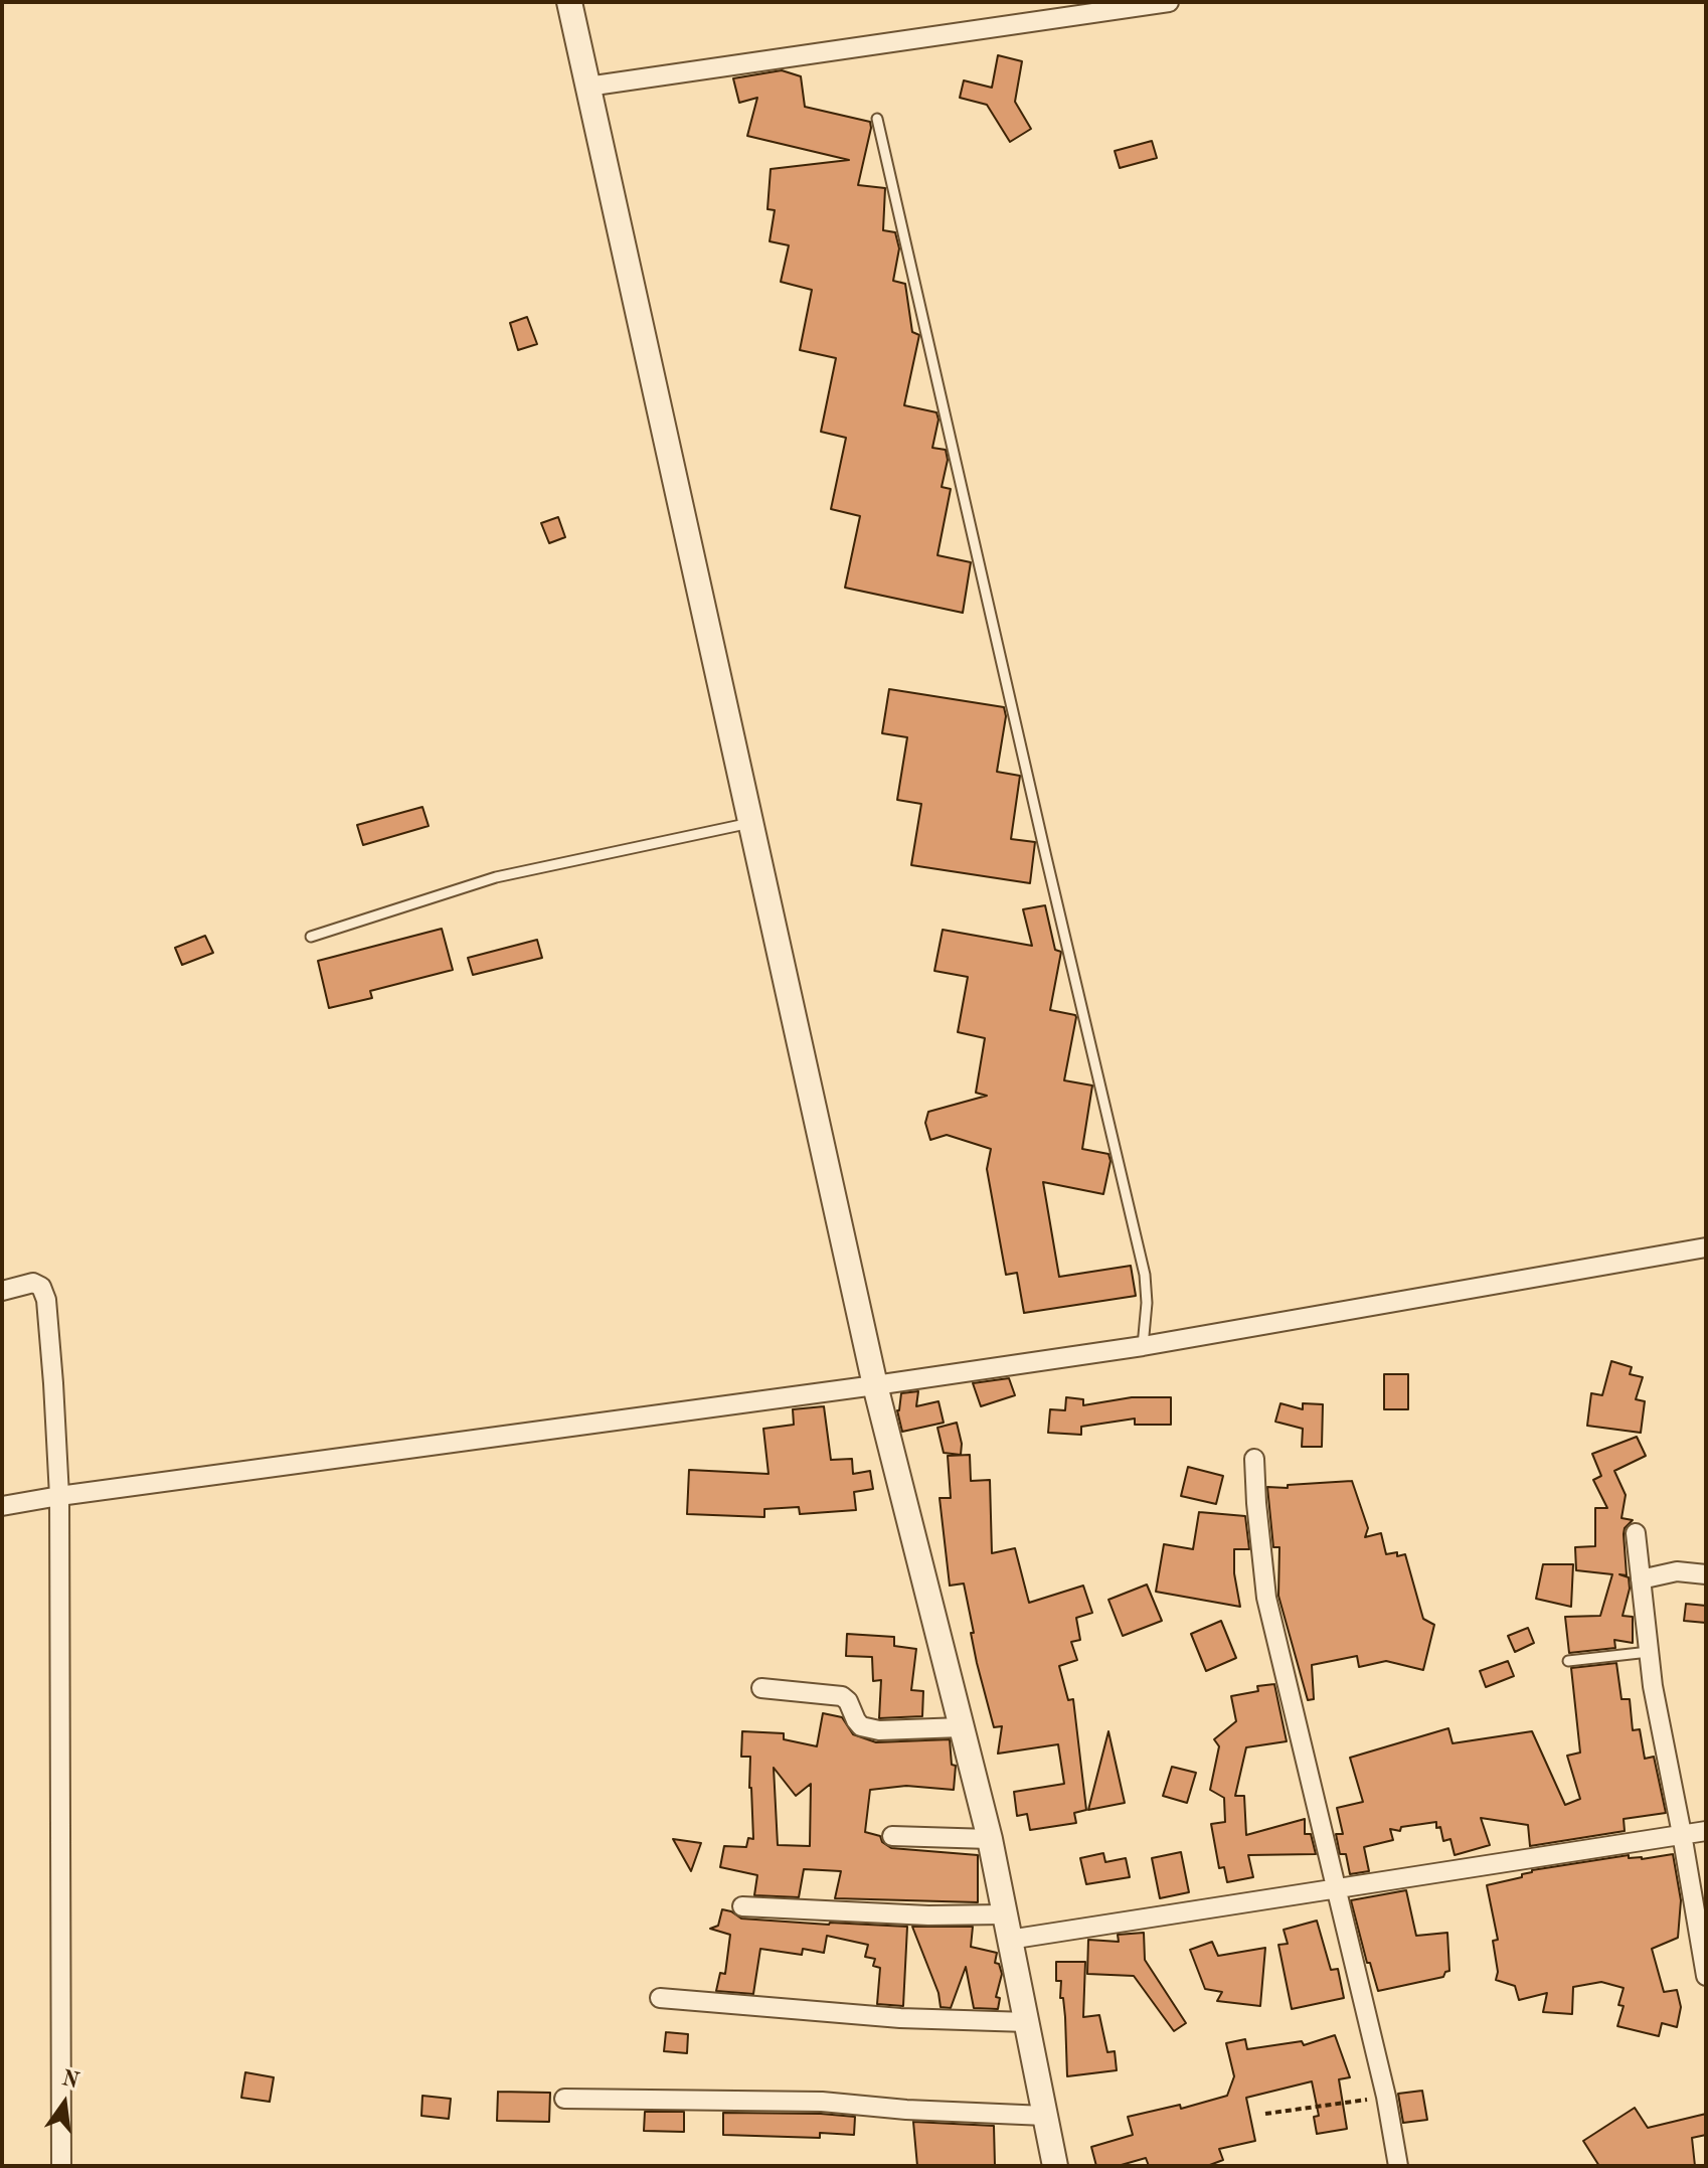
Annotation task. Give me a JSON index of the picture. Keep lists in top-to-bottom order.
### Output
{
  "north": "top"
}
